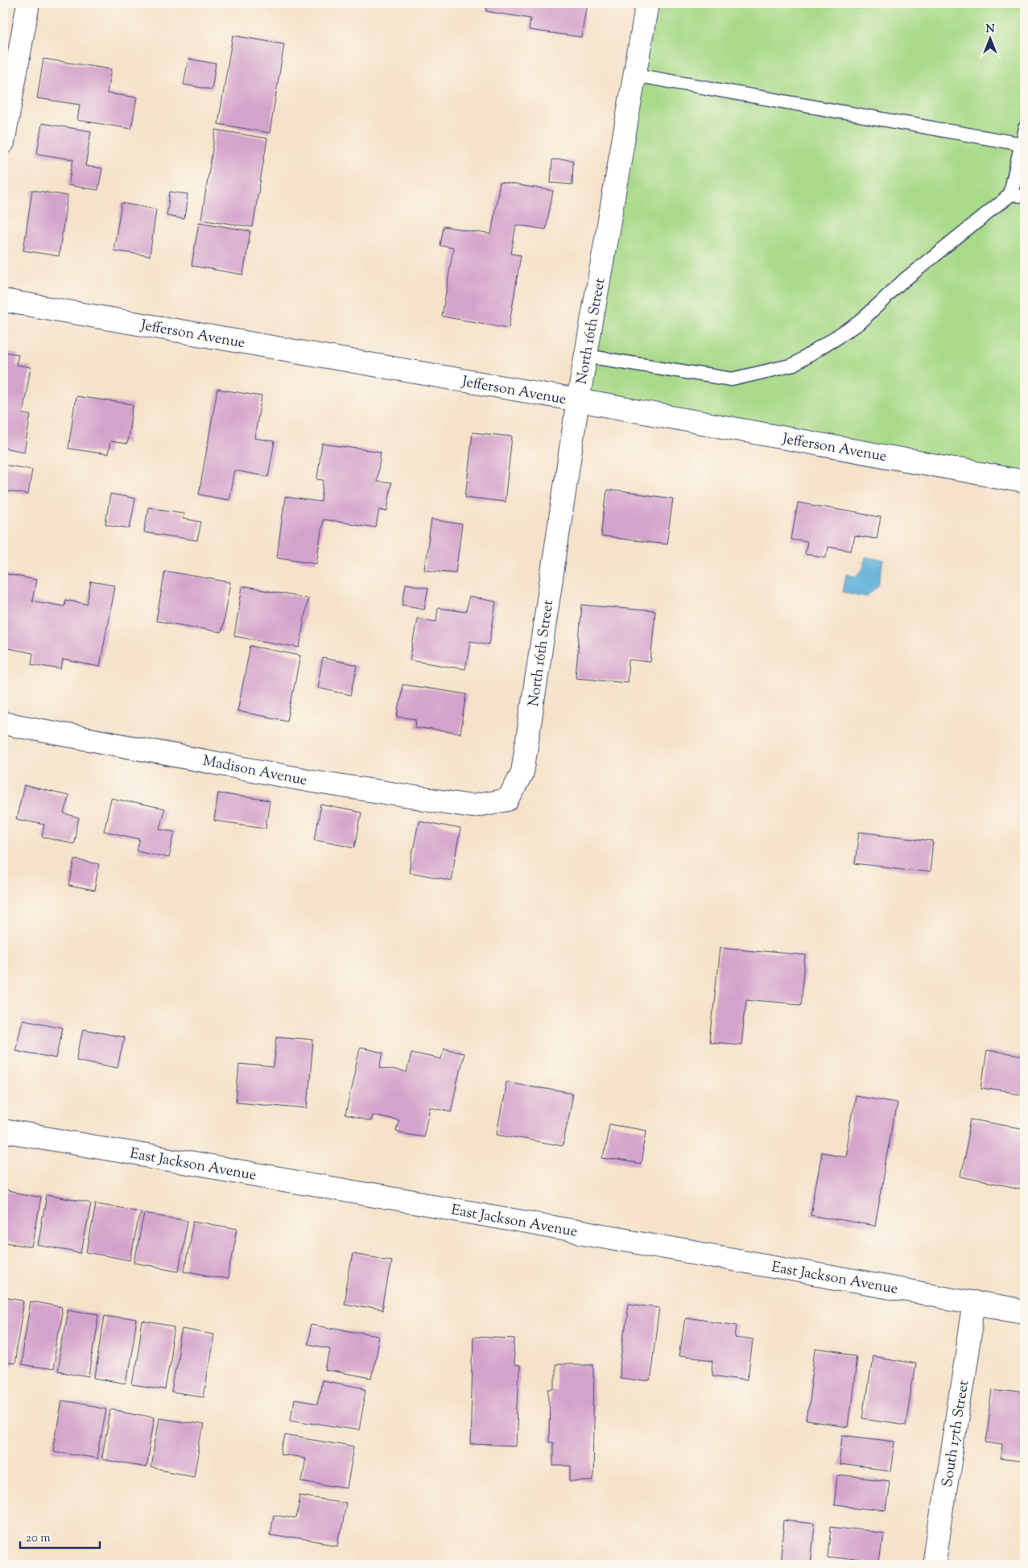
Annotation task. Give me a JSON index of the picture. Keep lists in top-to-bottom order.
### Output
{
  "streets": {
    "street": [
      "North 16th Street",
      "Jefferson Avenue",
      "Madison Avenue",
      "East Jackson Avenue",
      "South 17th Street"
    ]
  },
  "crossings": [
    ["North 16th Street", "Jefferson Avenue"],
    ["North 16th Street", "Madison Avenue"],
    ["East Jackson Avenue", "South 17th Street"]
  ],
  "scale_bar": "20 m",
  "north": "top"
}
